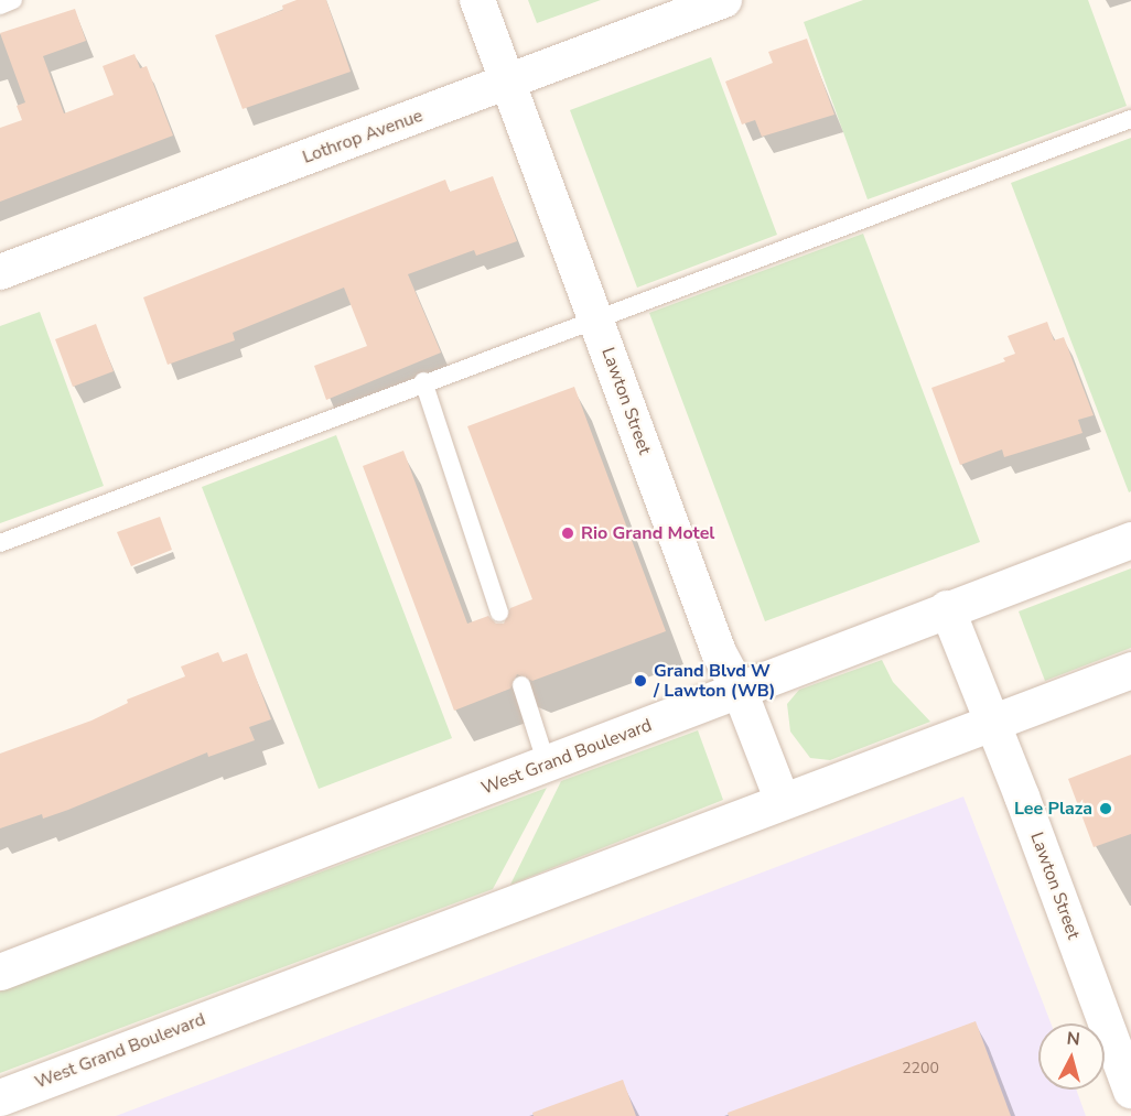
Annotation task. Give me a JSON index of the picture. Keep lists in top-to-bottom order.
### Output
{
  "streets": {
    "main road": ["West Grand Boulevard"],
    "street": ["Lothrop Avenue", "Lawton Street"]
  },
  "crossings": [
    ["Lothrop Avenue", "Lawton Street"],
    ["Lawton Street", "West Grand Boulevard"]
  ],
  "places": ["Rio Grand Motel", "Grand Blvd W / Lawton (WB)", "Lee Plaza"],
  "house_numbers": ["2200"],
  "north": "top"
}
